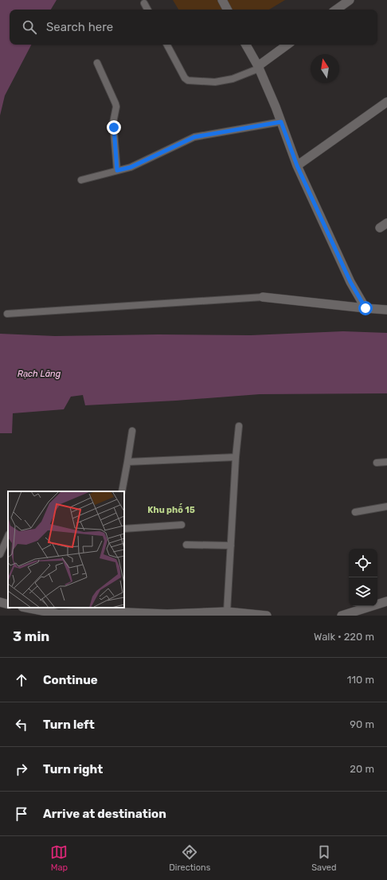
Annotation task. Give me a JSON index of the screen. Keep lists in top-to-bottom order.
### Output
{
  "districts": ["Khu phố 15"],
  "water": ["Rạch Lăng"],
  "north": "top",
  "page": {
    "search": "Search here",
    "heading": ["3 min", "Walk · 220 m"],
    "list": [
      ["Continue", "110 m"],
      ["Turn left", "90 m"],
      ["Turn right", "20 m"],
      "Arrive at destination"
    ],
    "nav": ["Map", "Directions", "Saved"]
  }
}
